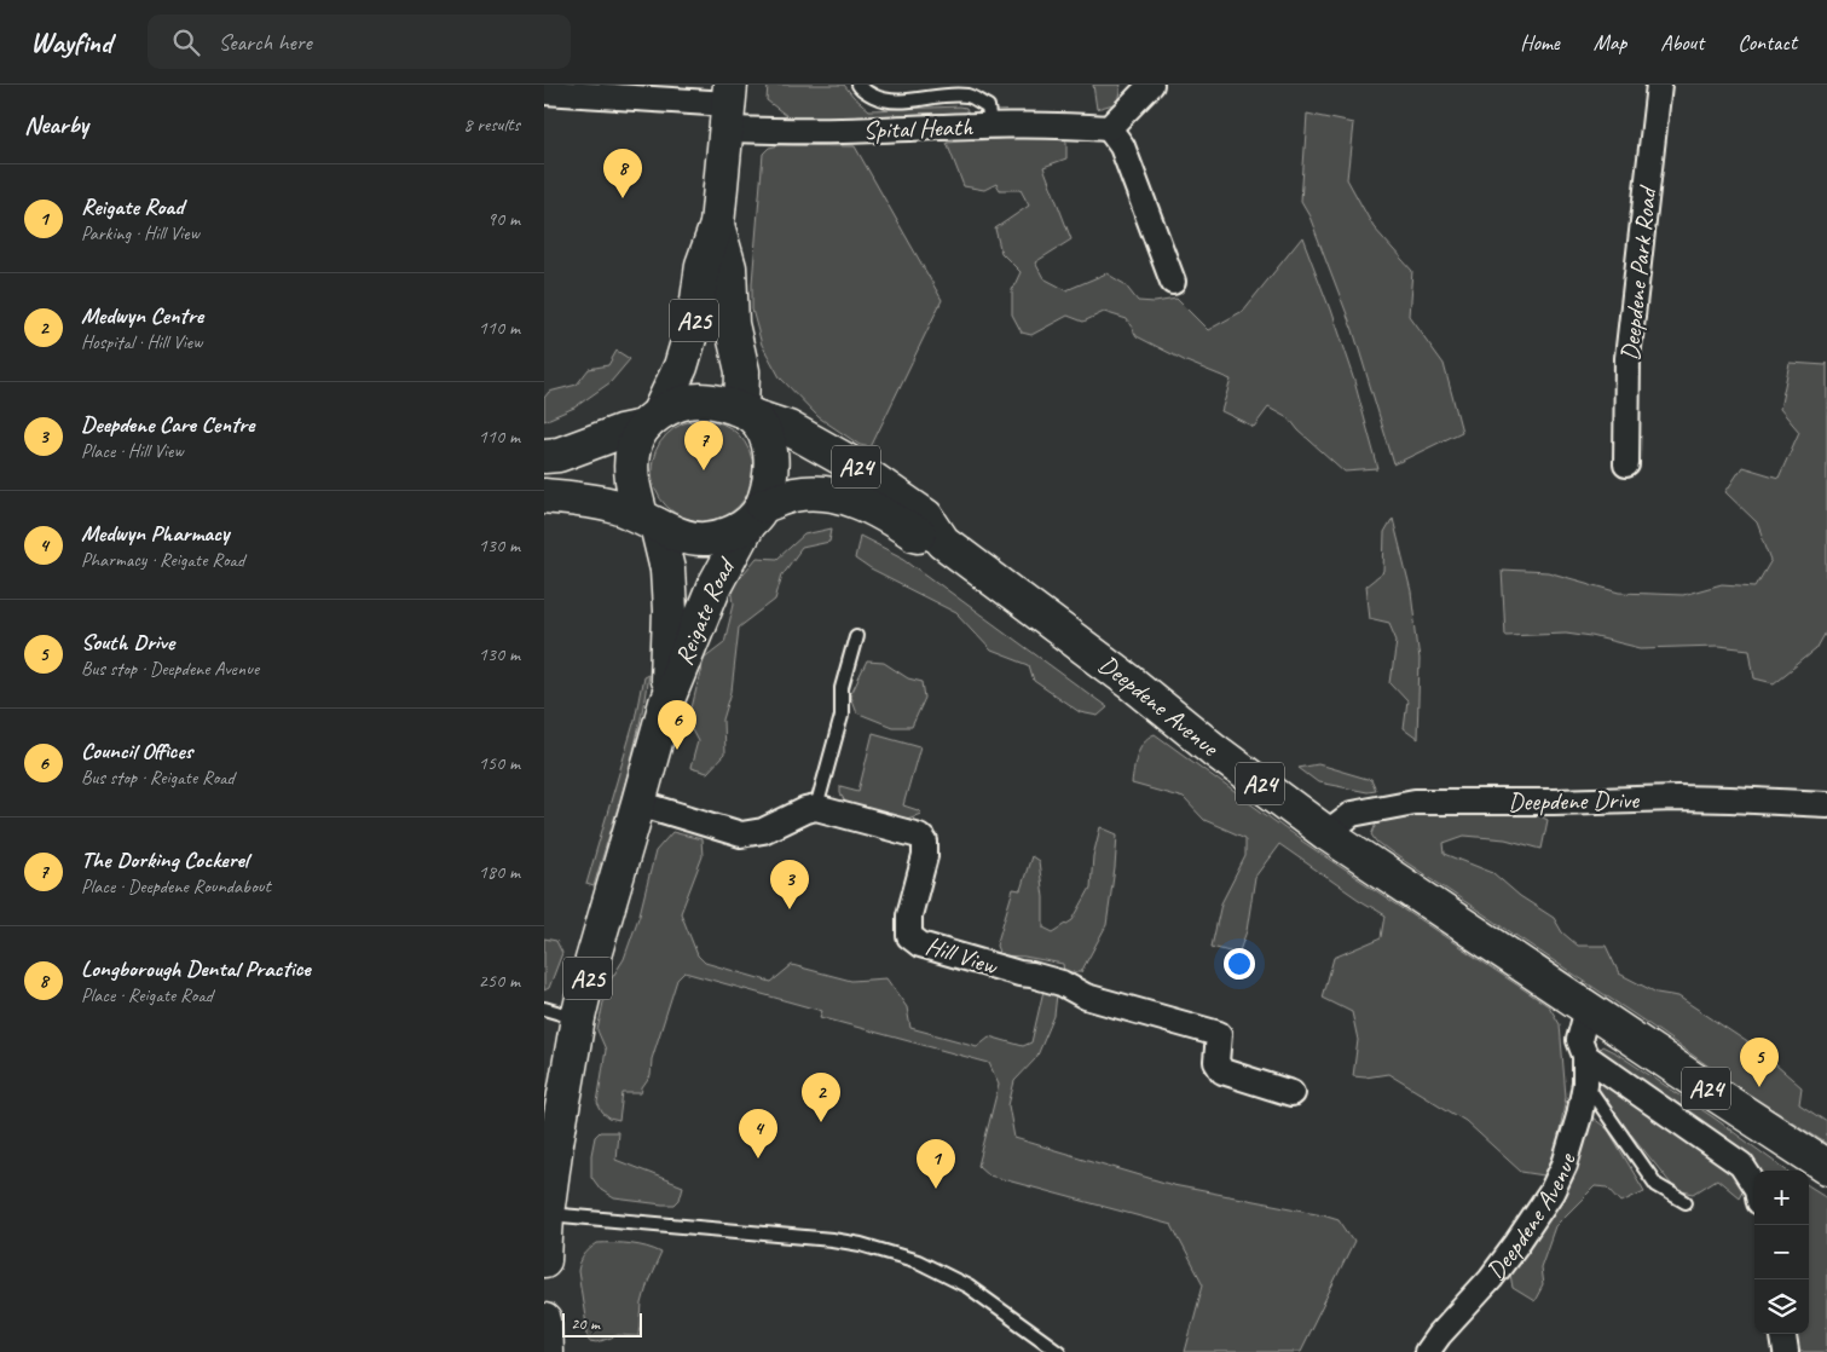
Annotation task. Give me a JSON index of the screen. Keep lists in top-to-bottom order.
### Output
{
  "streets": {
    "main road": [
      "A25",
      "A24",
      "Reigate Road",
      "Deepdene Avenue"
    ],
    "street": [
      "Spital Heath",
      "Deepdene Park Road",
      "Deepdene Drive",
      "Hill View"
    ]
  },
  "crossings": [
    ["Spital Heath", "A25"],
    ["A25", "A24"],
    ["A25", "Reigate Road"],
    ["A24", "Reigate Road"],
    ["A24", "Deepdene Avenue"],
    ["Deepdene Avenue", "Deepdene Drive"]
  ],
  "scale_bar": "20 m",
  "page": {
    "header": "Wayfind",
    "search": "Search here",
    "nav": [
      "Home",
      "Map",
      "About",
      "Contact"
    ],
    "heading": ["Nearby", "8 results"],
    "pins": [
      "8",
      "7",
      "6",
      "3",
      "5",
      "2",
      "4",
      "1"
    ],
    "list": [
      {
        "mark": "1",
        "name": "Reigate Road",
        "note": "Parking · Hill View",
        "value": "90 m"
      },
      {
        "mark": "2",
        "name": "Medwyn Centre",
        "note": "Hospital · Hill View",
        "value": "110 m"
      },
      {
        "mark": "3",
        "name": "Deepdene Care Centre",
        "note": "Place · Hill View",
        "value": "110 m"
      },
      {
        "mark": "4",
        "name": "Medwyn Pharmacy",
        "note": "Pharmacy · Reigate Road",
        "value": "130 m"
      },
      {
        "mark": "5",
        "name": "South Drive",
        "note": "Bus stop · Deepdene Avenue",
        "value": "130 m"
      },
      {
        "mark": "6",
        "name": "Council Offices",
        "note": "Bus stop · Reigate Road",
        "value": "150 m"
      },
      {
        "mark": "7",
        "name": "The Dorking Cockerel",
        "note": "Place · Deepdene Roundabout",
        "value": "180 m"
      },
      {
        "mark": "8",
        "name": "Longborough Dental Practice",
        "note": "Place · Reigate Road",
        "value": "250 m"
      }
    ],
    "map_buttons": ["+", "−"],
    "scale": "20 m"
  }
}
